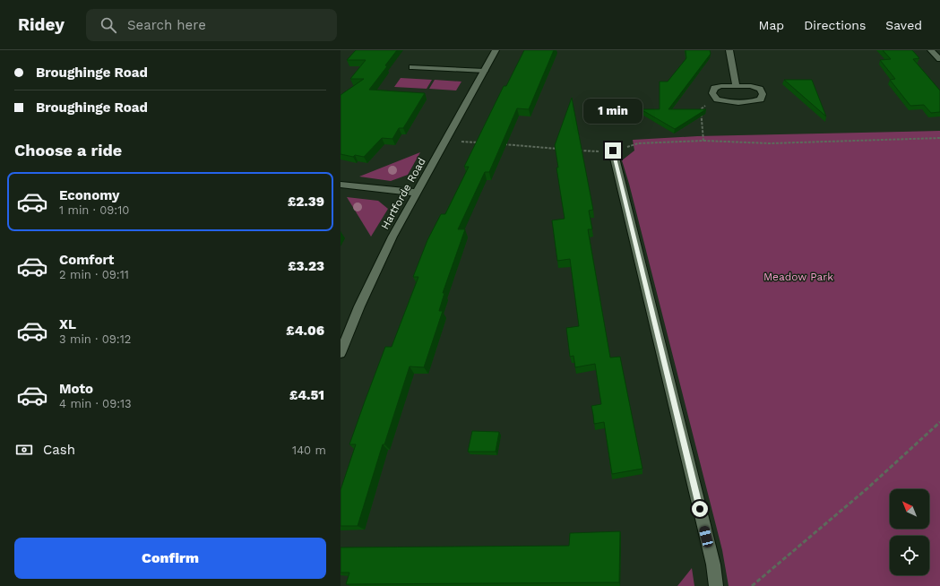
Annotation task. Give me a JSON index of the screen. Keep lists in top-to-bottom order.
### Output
{
  "streets": {
    "street": ["Hartforde Road"]
  },
  "parks": ["Meadow Park"],
  "north": "top left",
  "page": {
    "header": "Ridey",
    "search": "Search here",
    "nav": ["Map", "Directions", "Saved"],
    "banner": ["Broughinge Road", "Broughinge Road"],
    "bubble": "1 min",
    "heading": "Choose a ride",
    "list": [
      {
        "name": "Economy",
        "note": "1 min · 09:10",
        "value": "£2.39"
      },
      {
        "name": "Comfort",
        "note": "2 min · 09:11",
        "value": "£3.23"
      },
      {
        "name": "XL",
        "note": "3 min · 09:12",
        "value": "£4.06"
      },
      {
        "name": "Moto",
        "note": "4 min · 09:13",
        "value": "£4.51"
      }
    ],
    "pay": ["Cash", "140 m"],
    "buttons": "Confirm"
  }
}
